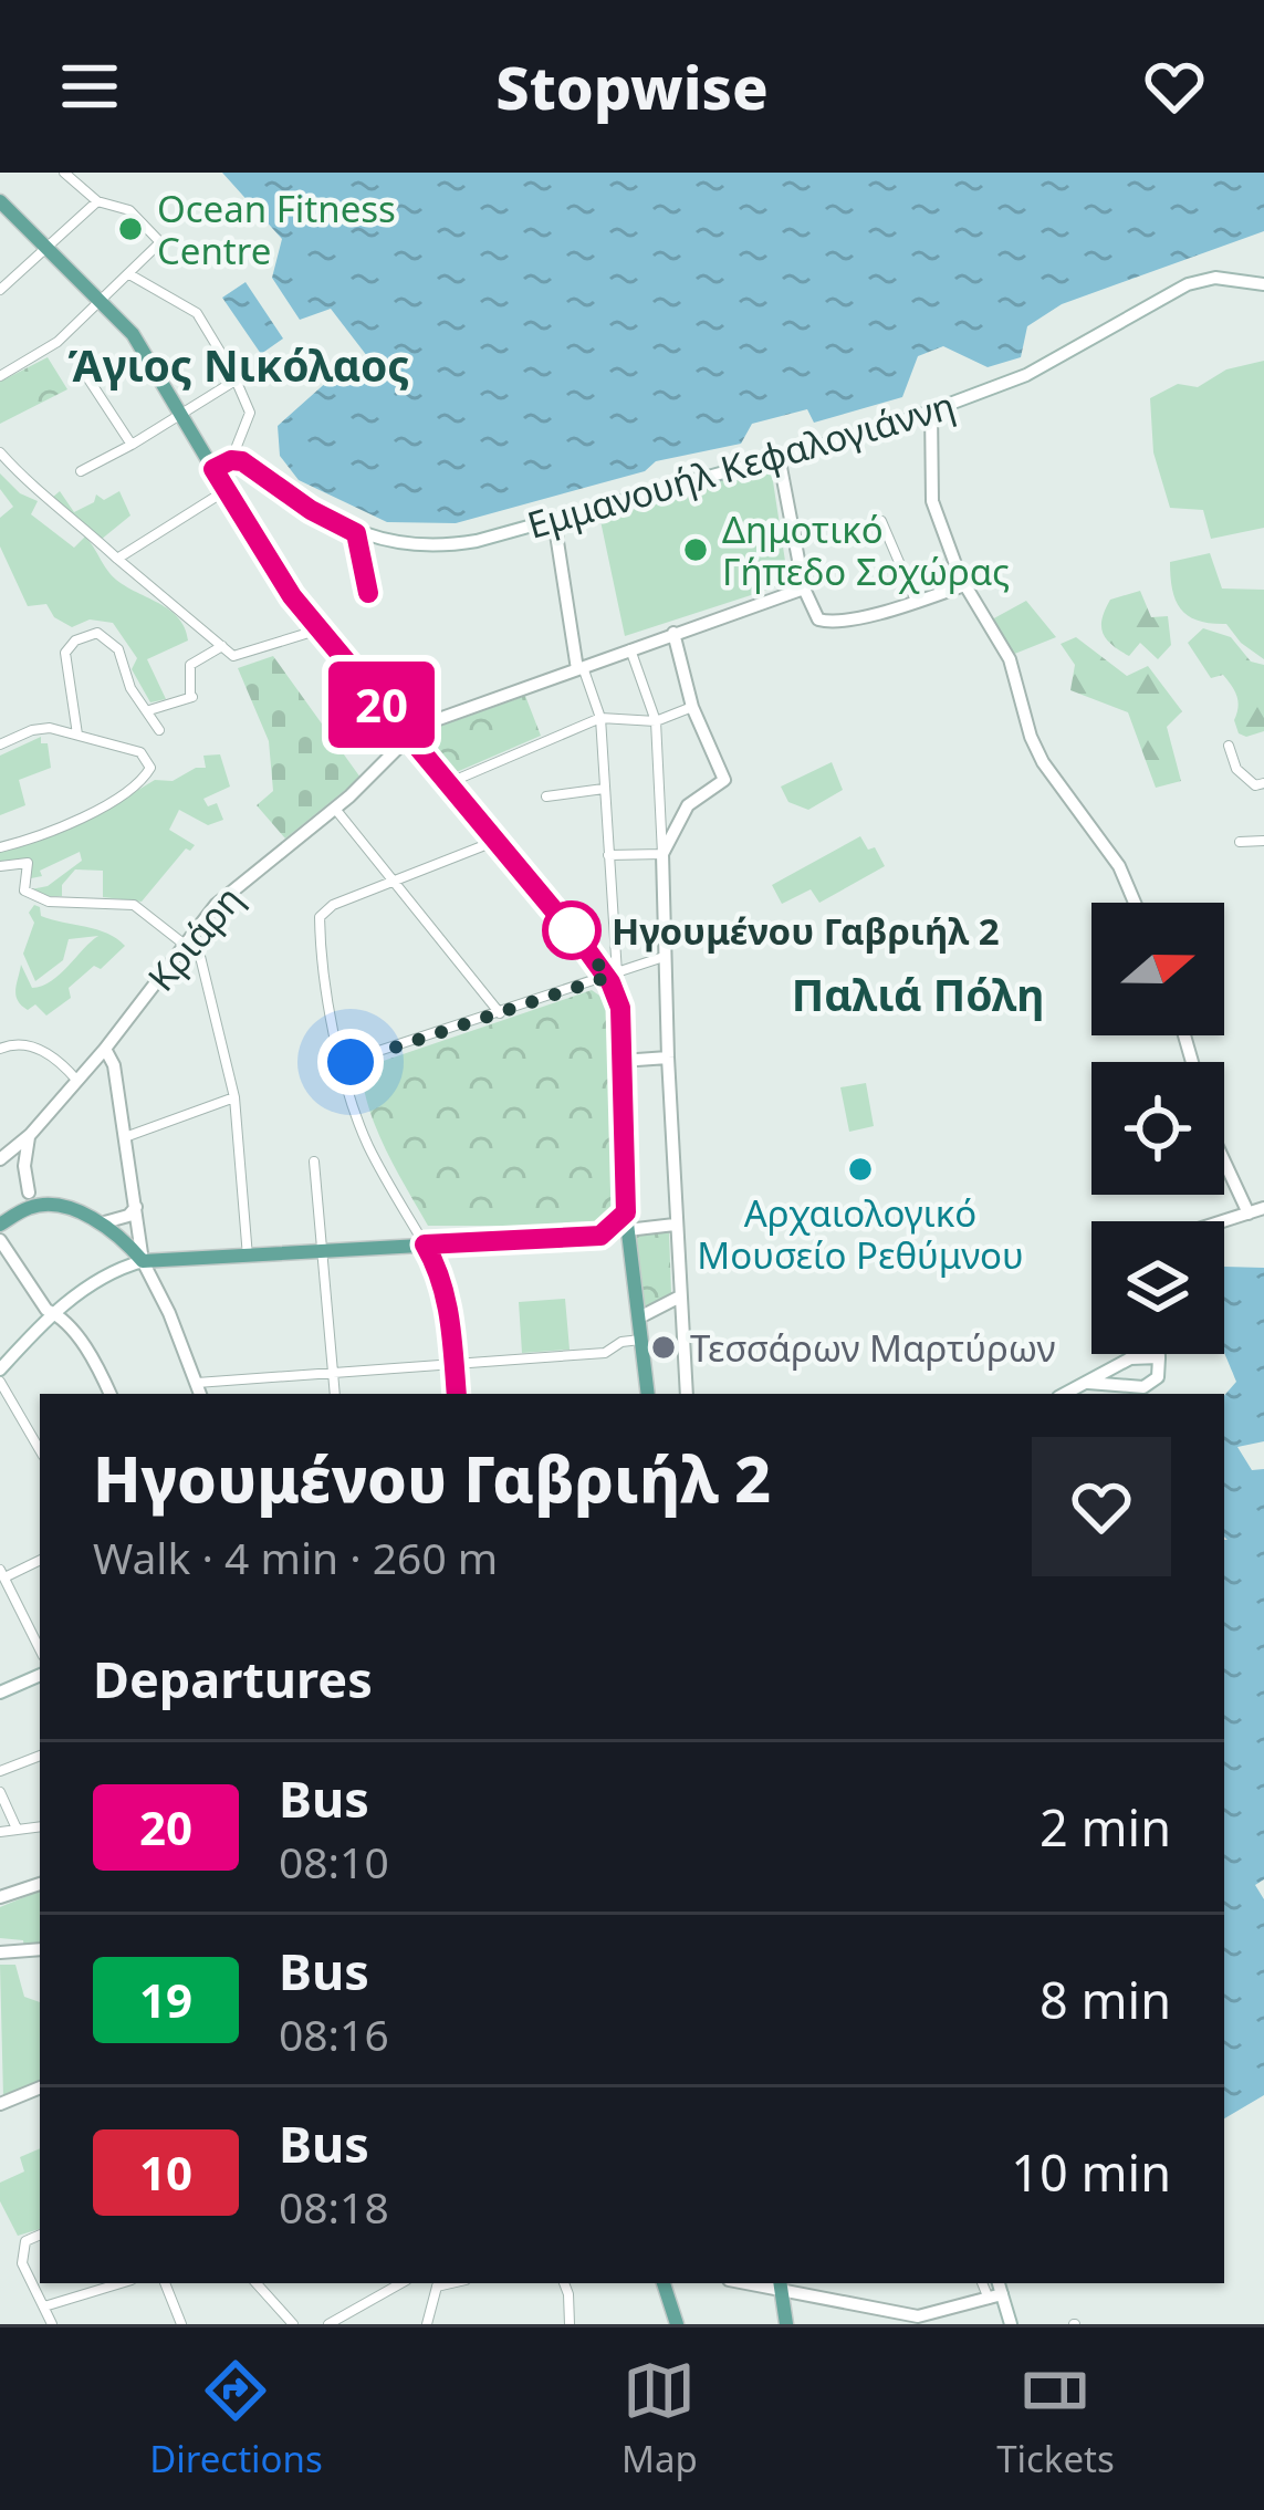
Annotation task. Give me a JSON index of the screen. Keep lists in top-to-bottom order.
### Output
{
  "streets": {
    "street": ["Εμμανουήλ Κεφαλογιάννη", "Κριάρη"]
  },
  "districts": ["Άγιος Νικόλαος", "Παλιά Πόλη"],
  "places": [
    "Ocean Fitness Centre",
    "Δημοτικό Γήπεδο Σοχώρας",
    "Ηγουμένου Γαβριήλ 2",
    "Αρχαιολογικό Μουσείο Ρεθύμνου",
    "Τεσσάρων Μαρτύρων"
  ],
  "lines": ["bus line 20"],
  "north": "right",
  "page": {
    "header": "Stopwise",
    "on_map": "20",
    "heading": [
      ["Ηγουμένου Γαβριήλ 2", "Walk · 4 min · 260 m"],
      "Departures"
    ],
    "list": [
      {
        "mark": "20",
        "name": "Bus",
        "note": "08:10",
        "value": "2 min"
      },
      {
        "mark": "19",
        "name": "Bus",
        "note": "08:16",
        "value": "8 min"
      },
      {
        "mark": "10",
        "name": "Bus",
        "note": "08:18",
        "value": "10 min"
      }
    ],
    "tabs": ["Directions", "Map", "Tickets"]
  }
}
